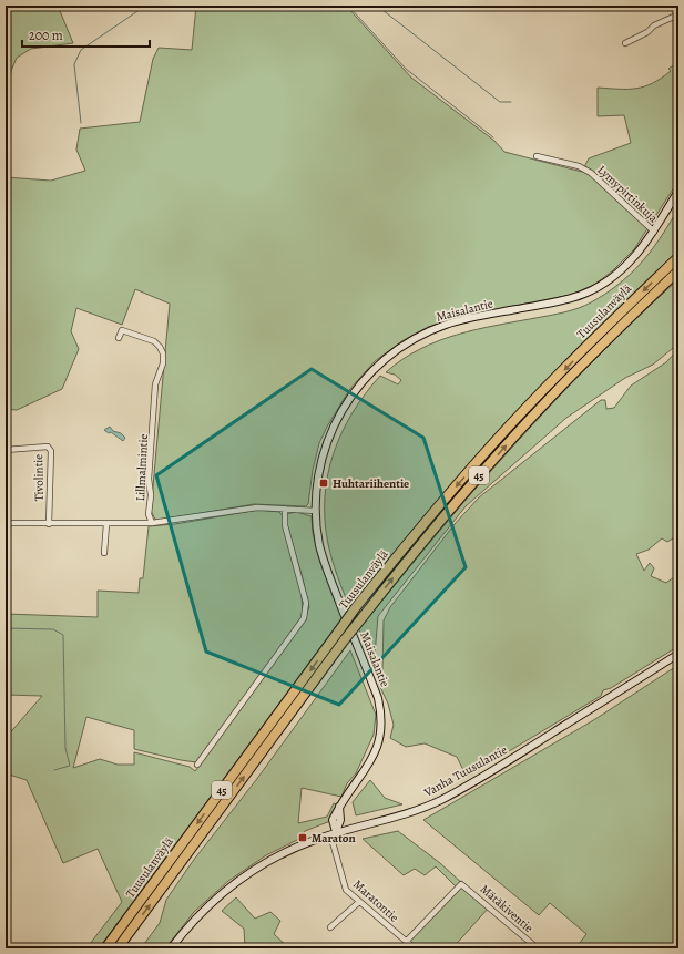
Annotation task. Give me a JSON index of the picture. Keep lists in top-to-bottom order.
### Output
{
  "streets": {
    "highway": ["Tuusulanväylä", "45"],
    "main road": ["Maisalantie", "Vanha Tuusulantie"],
    "street": [
      "Lymypirtinkuja",
      "Lillmalmintie",
      "Tivolintie",
      "Maratontie",
      "Mätäkiventie"
    ]
  },
  "crossings": [
    ["Lymypirtinkuja", "Maisalantie"],
    ["Maisalantie", "Vanha Tuusulantie"],
    ["Maisalantie", "Maratontie"],
    ["Vanha Tuusulantie", "Maratontie"],
    ["Maratontie", "Mätäkiventie"]
  ],
  "places": {
    "transit": ["Huhtariihentie", "Maraton"]
  },
  "scale_bar": "200 m"
}
